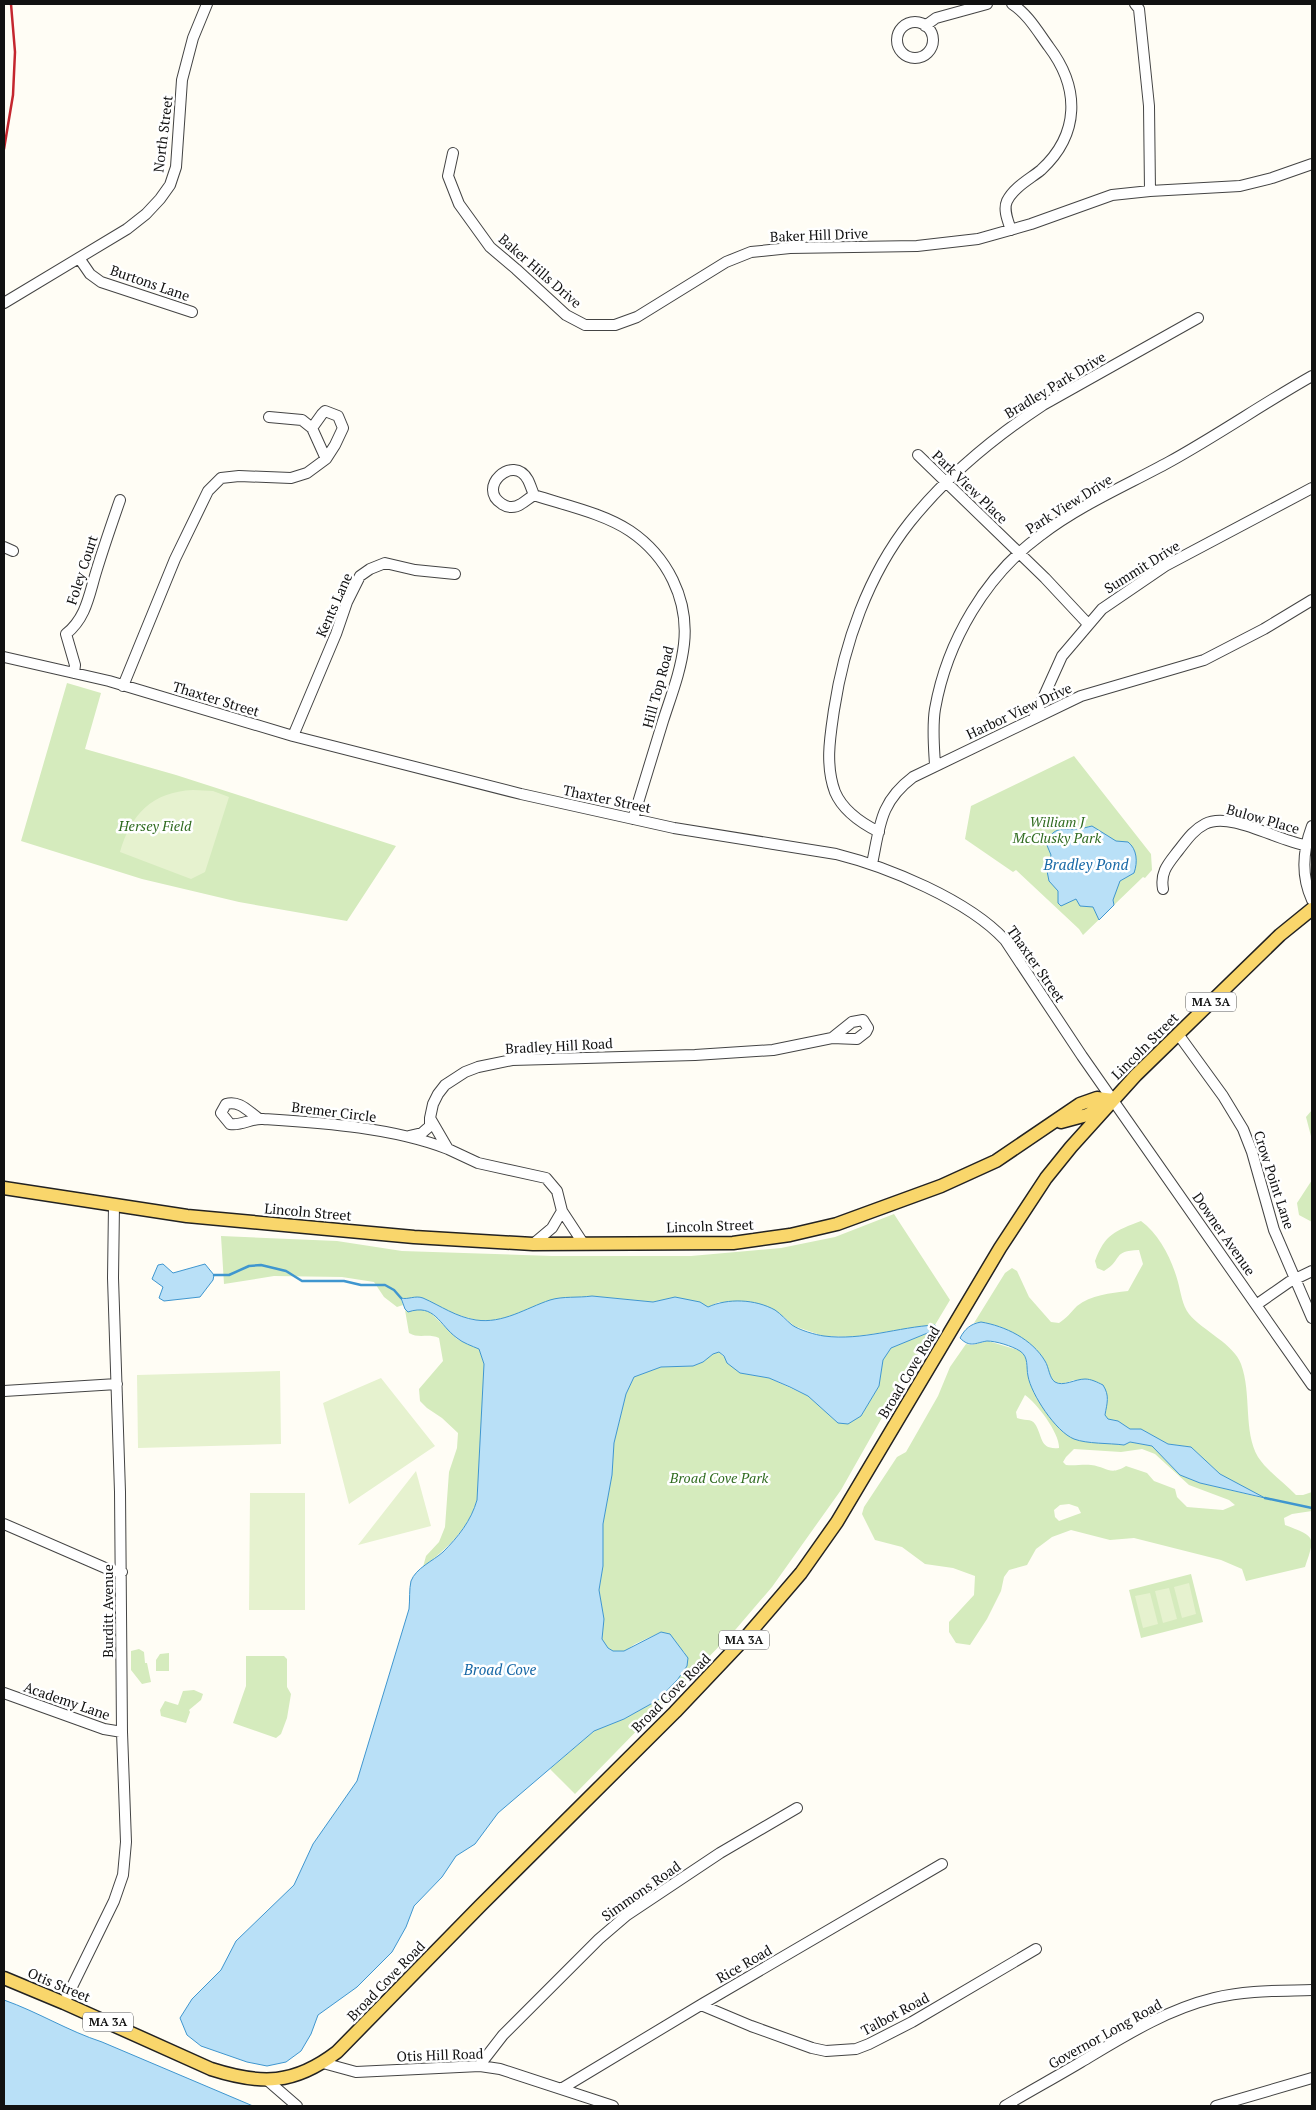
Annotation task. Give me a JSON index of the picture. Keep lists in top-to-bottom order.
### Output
{
  "streets": {
    "main road": [
      "MA 3A",
      "Lincoln Street",
      "Broad Cove Road",
      "Otis Street"
    ],
    "street": [
      "North Street",
      "Baker Hill Drive",
      "Baker Hills Drive",
      "Burtons Lane",
      "Bradley Park Drive",
      "Park View Place",
      "Park View Drive",
      "Summit Drive",
      "Foley Court",
      "Kents Lane",
      "Hill Top Road",
      "Thaxter Street",
      "Harbor View Drive",
      "Bulow Place",
      "Bradley Hill Road",
      "Bremer Circle",
      "Crow Point Lane",
      "Downer Avenue",
      "Burditt Avenue",
      "Academy Lane",
      "Simmons Road",
      "Rice Road",
      "Talbot Road",
      "Governor Long Road",
      "Otis Hill Road"
    ]
  },
  "crossings": [
    ["North Street", "Burtons Lane"],
    ["Baker Hill Drive", "Baker Hills Drive"],
    ["Bradley Park Drive", "Park View Place"],
    ["Bradley Park Drive", "Harbor View Drive"],
    ["Park View Place", "Park View Drive"],
    ["Park View Place", "Summit Drive"],
    ["Park View Drive", "Harbor View Drive"],
    ["Summit Drive", "Harbor View Drive"],
    ["Foley Court", "Thaxter Street"],
    ["Kents Lane", "Thaxter Street"],
    ["Hill Top Road", "Thaxter Street"],
    ["Thaxter Street", "Harbor View Drive"],
    ["Thaxter Street", "Lincoln Street"],
    ["Thaxter Street", "Downer Avenue"],
    ["Thaxter Street", "Broad Cove Road"],
    ["Bradley Hill Road", "Bremer Circle"],
    ["Lincoln Street", "Crow Point Lane"],
    ["Lincoln Street", "Downer Avenue"],
    ["Lincoln Street", "Broad Cove Road"],
    ["Lincoln Street", "Burditt Avenue"],
    ["Downer Avenue", "Broad Cove Road"],
    ["Broad Cove Road", "Otis Street"],
    ["Broad Cove Road", "Otis Hill Road"],
    ["Burditt Avenue", "Academy Lane"],
    ["Burditt Avenue", "Otis Street"],
    ["Simmons Road", "Otis Hill Road"],
    ["Rice Road", "Talbot Road"],
    ["Rice Road", "Otis Hill Road"]
  ],
  "water": ["Bradley Pond", "Broad Cove"],
  "parks": ["William J McClusky Park", "Hersey Field", "Broad Cove Park"]
}
